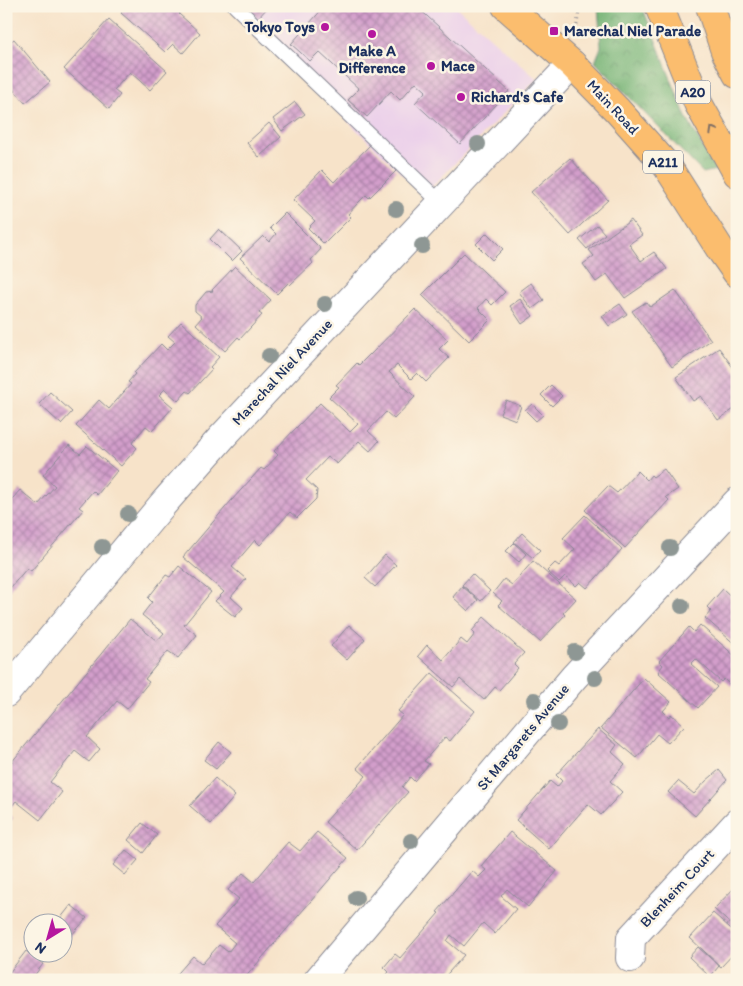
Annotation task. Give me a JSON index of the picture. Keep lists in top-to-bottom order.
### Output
{
  "streets": {
    "main road": ["A20", "Main Road", "A211"],
    "street": ["Marechal Niel Avenue", "St Margarets Avenue", "Blenheim Court"]
  },
  "crossings": [
    ["Main Road", "Marechal Niel Avenue"]
  ],
  "places": {
    "other": [
      "Tokyo Toys",
      "Make A Difference",
      "Mace",
      "Richard's Cafe"
    ],
    "transit": ["Marechal Niel Parade"]
  },
  "north": "bottom left"
}
